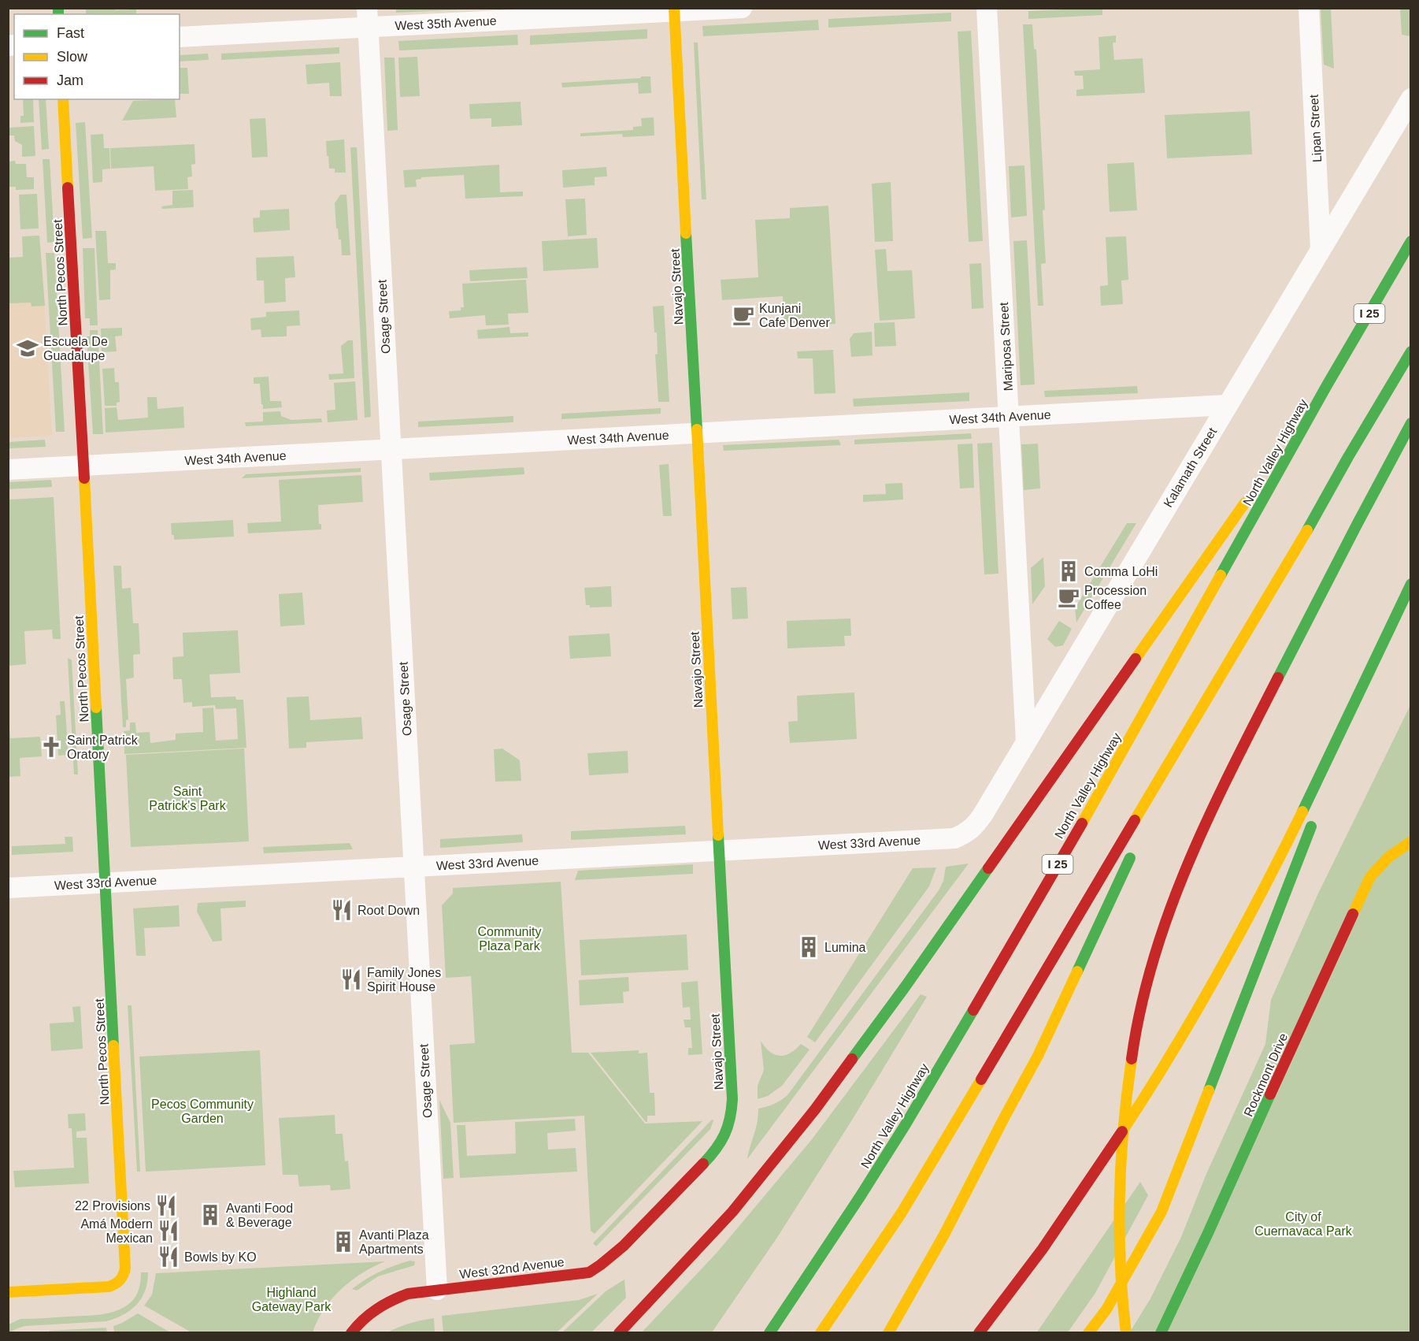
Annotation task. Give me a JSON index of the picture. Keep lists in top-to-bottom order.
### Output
{
  "streets": {
    "main road": [
      "North Pecos Street",
      "Navajo Street",
      "I 25",
      "North Valley Highway",
      "Rockmont Drive",
      "West 32nd Avenue"
    ],
    "street": [
      "West 35th Avenue",
      "Lipan Street",
      "Osage Street",
      "Mariposa Street",
      "West 34th Avenue",
      "Kalamath Street",
      "West 33rd Avenue"
    ]
  },
  "crossings": [
    ["West 35th Avenue", "Navajo Street"],
    ["West 35th Avenue", "Osage Street"],
    ["Lipan Street", "Kalamath Street"],
    ["North Pecos Street", "West 34th Avenue"],
    ["North Pecos Street", "West 33rd Avenue"],
    ["Navajo Street", "West 34th Avenue"],
    ["Navajo Street", "West 33rd Avenue"],
    ["Navajo Street", "West 32nd Avenue"],
    ["Osage Street", "West 34th Avenue"],
    ["Osage Street", "West 33rd Avenue"],
    ["Osage Street", "West 32nd Avenue"],
    ["Mariposa Street", "West 34th Avenue"],
    ["Mariposa Street", "Kalamath Street"],
    ["West 34th Avenue", "Kalamath Street"],
    ["Kalamath Street", "West 33rd Avenue"]
  ],
  "parks": [
    "Saint Patrick's Park",
    "Community Plaza Park",
    "Pecos Community Garden",
    "City of Cuernavaca Park",
    "Highland Gateway Park"
  ],
  "places": {
    "cafe": ["Kunjani Cafe Denver", "Procession Coffee"],
    "school or university": ["Escuela De Guadalupe"],
    "building": [
      "Comma LoHi",
      "Lumina",
      "Avanti Food & Beverage",
      "Avanti Plaza Apartments"
    ],
    "church": ["Saint Patrick Oratory"],
    "restaurant": [
      "Root Down",
      "Family Jones Spirit House",
      "22 Provisions",
      "Amá Modern Mexican",
      "Bowls by KO"
    ]
  },
  "legend": ["Fast", "Slow", "Jam"]
}
